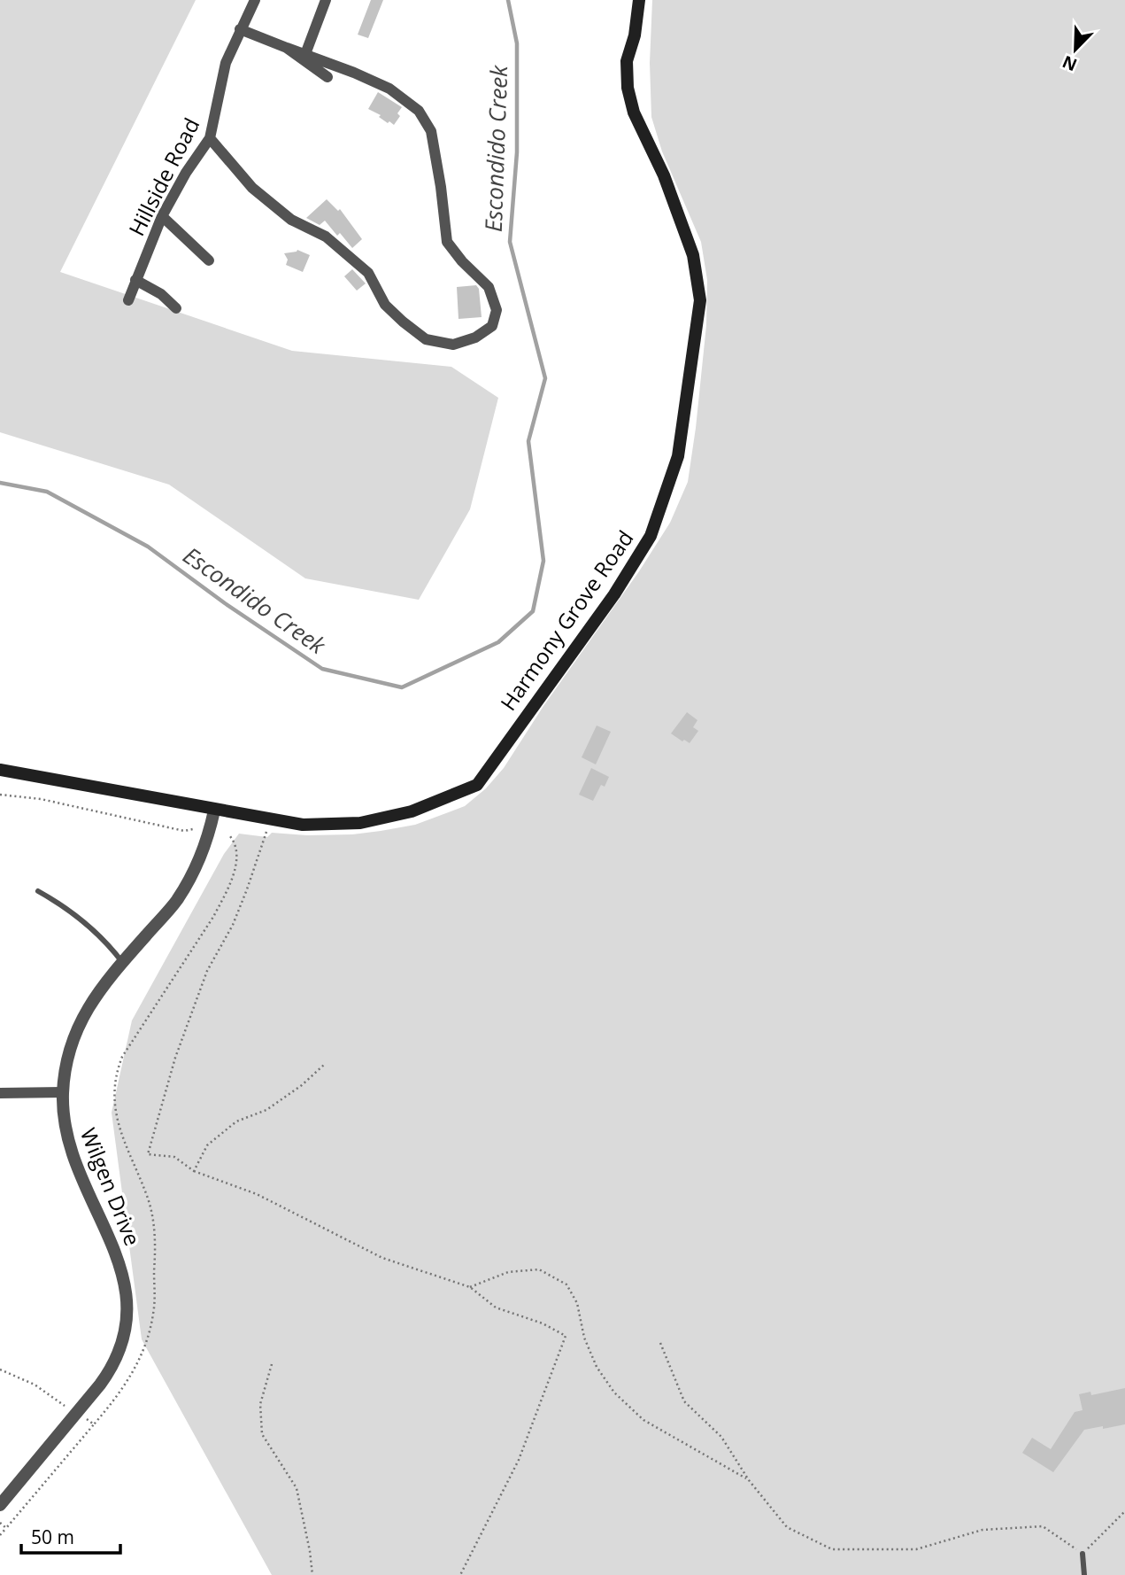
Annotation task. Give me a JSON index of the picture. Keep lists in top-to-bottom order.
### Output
{
  "streets": {
    "main road": ["Harmony Grove Road"],
    "street": ["Hillside Road", "Wilgen Drive"]
  },
  "crossings": [
    ["Harmony Grove Road", "Wilgen Drive"]
  ],
  "water": ["Escondido Creek"],
  "scale_bar": "50 m",
  "north": "bottom left"
}
